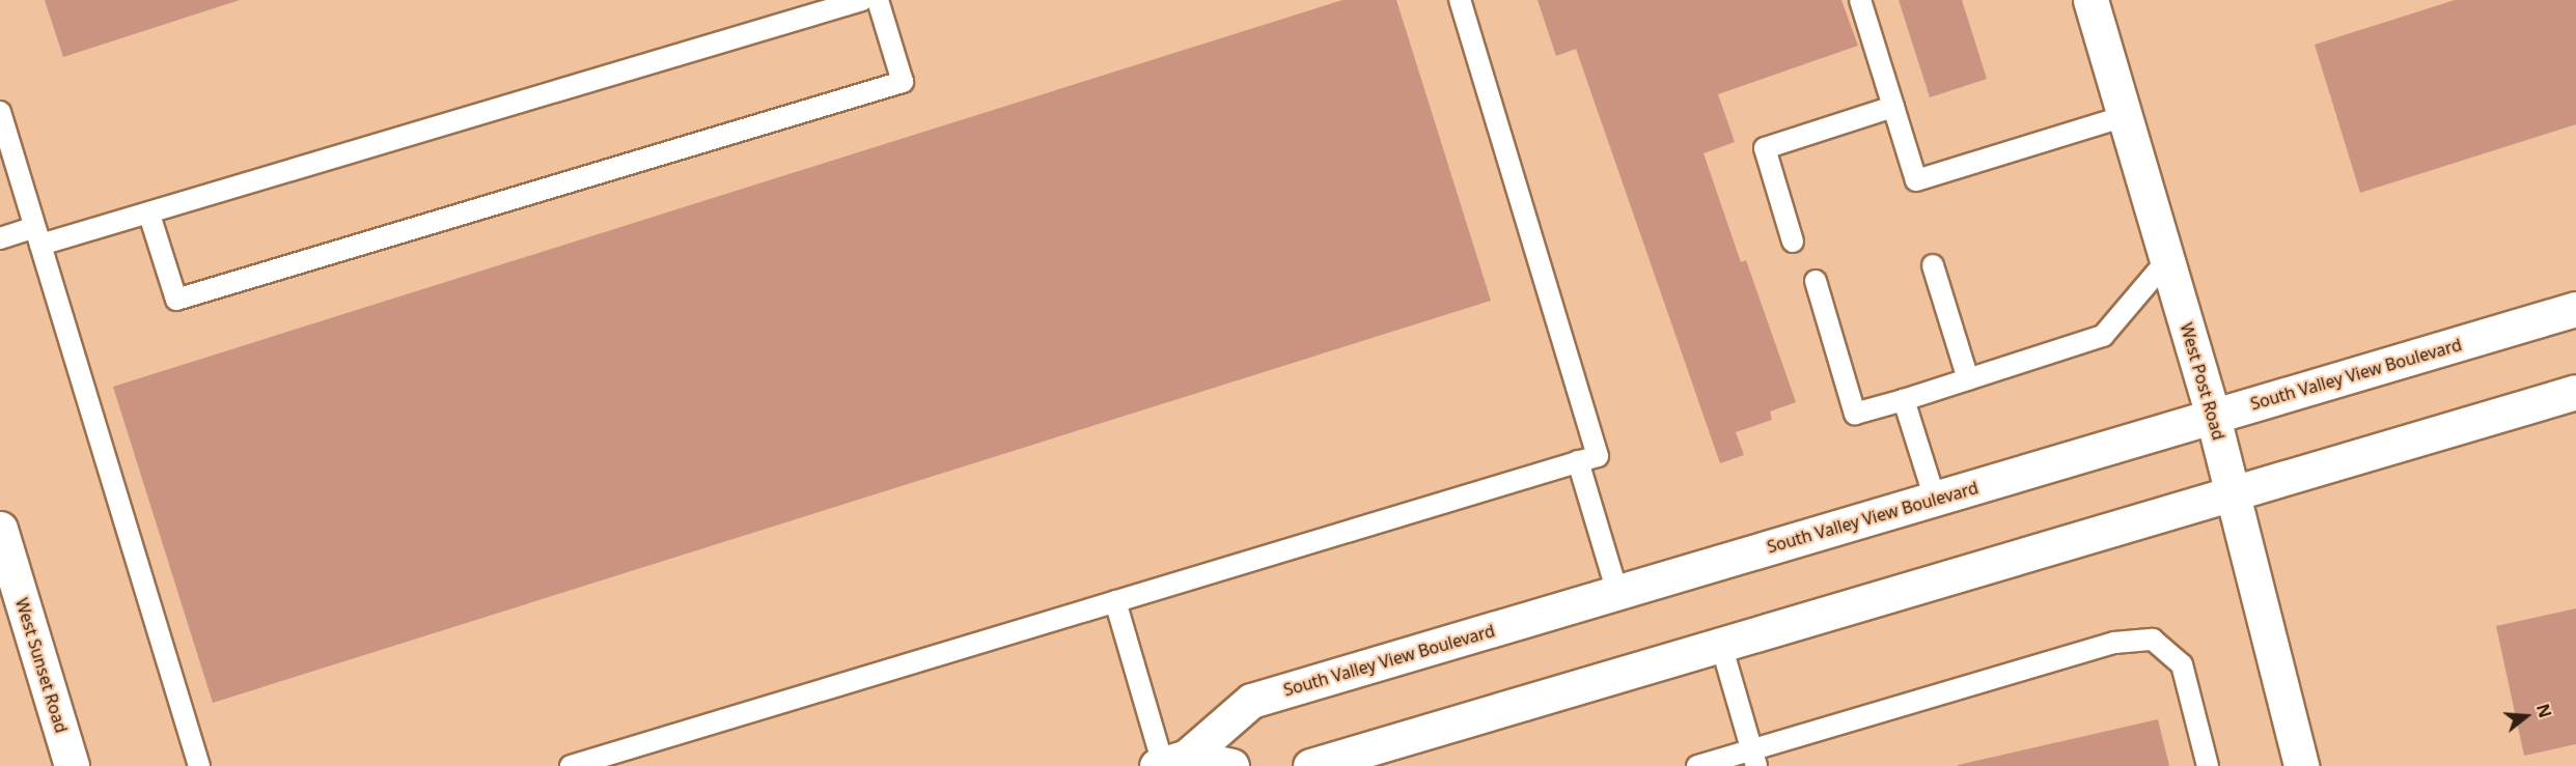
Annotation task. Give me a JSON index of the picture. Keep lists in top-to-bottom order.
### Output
{
  "streets": {
    "main road": ["South Valley View Boulevard", "West Post Road", "West Sunset Road"]
  },
  "crossings": [
    ["South Valley View Boulevard", "West Post Road"]
  ],
  "north": "right"
}
